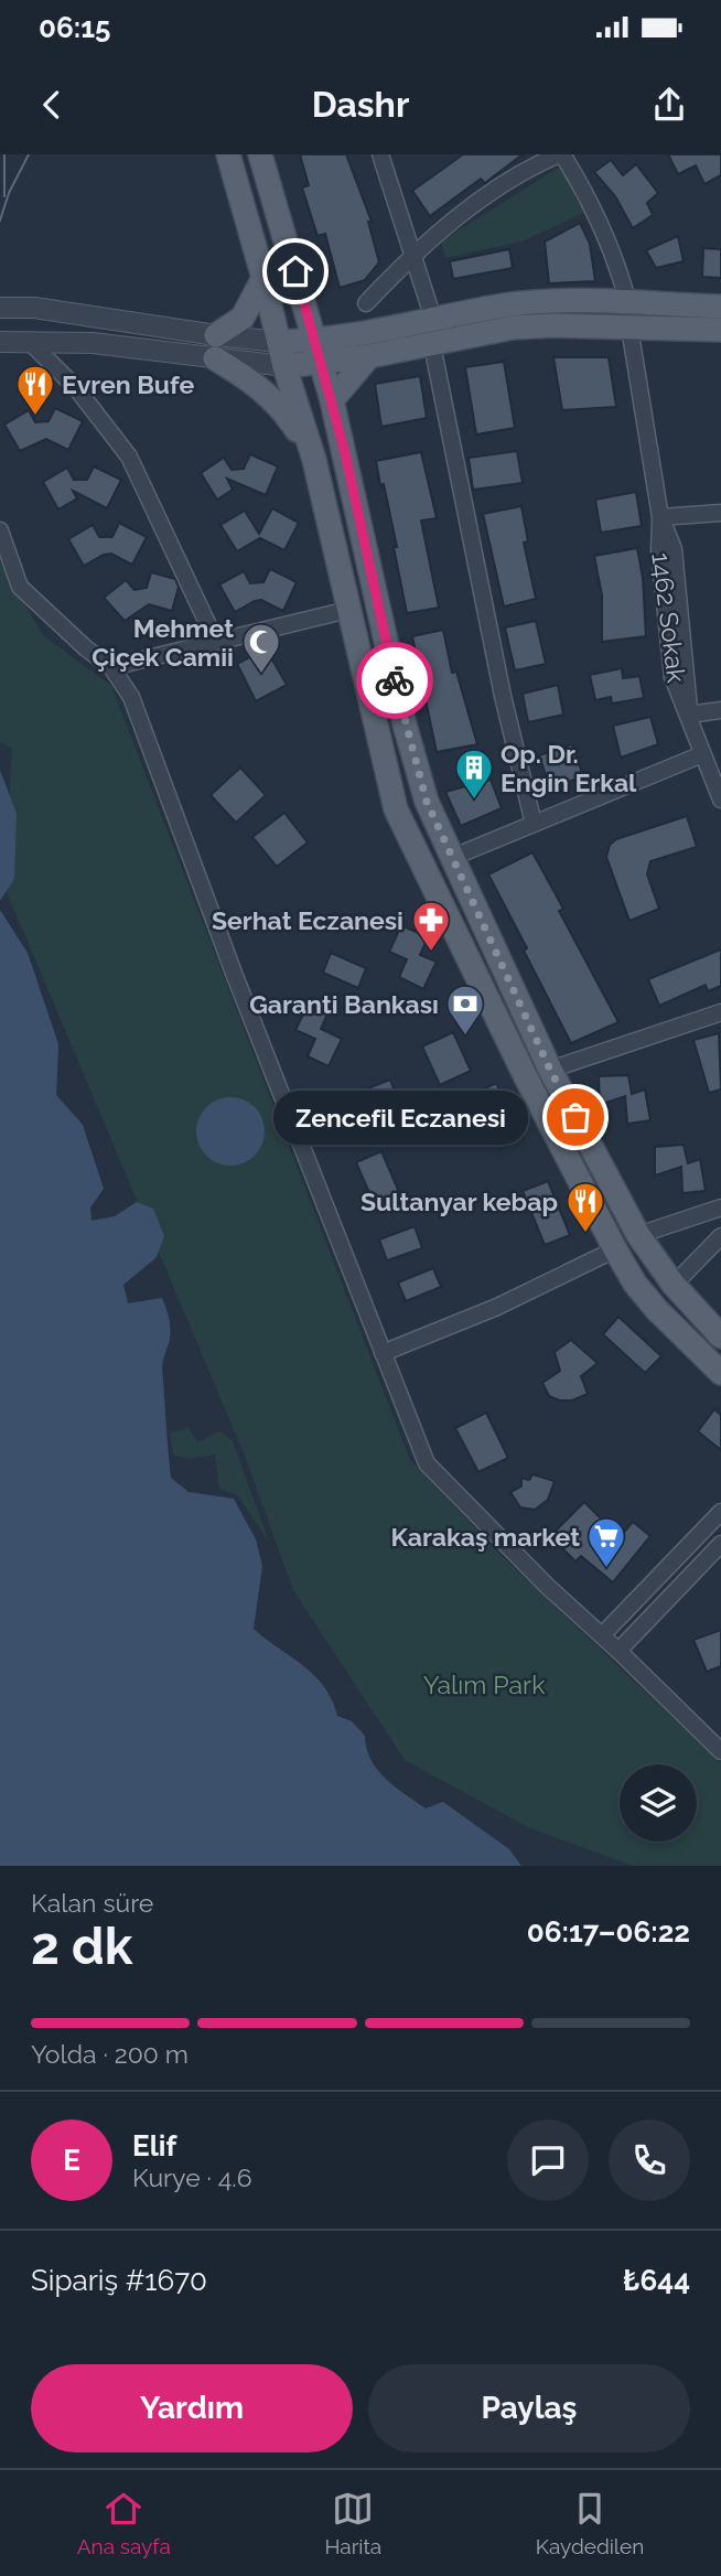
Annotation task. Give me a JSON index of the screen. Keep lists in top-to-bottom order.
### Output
{
  "streets": {
    "street": ["1462 Sokak"]
  },
  "parks": ["Yalım Park"],
  "places": {
    "restaurant": ["Evren Bufe", "Sultanyar kebap"],
    "mosque": ["Mehmet Çiçek Camii"],
    "building": ["Op. Dr. Engin Erkal"],
    "pharmacy": ["Serhat Eczanesi"],
    "bank": ["Garanti Bankası"],
    "other": ["Zencefil Eczanesi"],
    "supermarket": ["Karakaş market"]
  },
  "page": {
    "status": "06:15",
    "header": "Dashr",
    "bubble": "Zencefil Eczanesi",
    "heading": ["2 dk", "Kalan süre", "06:17–06:22"],
    "panel": [
      "Elif",
      "Kurye · 4.6",
      "Sipariş #1670",
      "₺644"
    ],
    "bar": "Yolda · 200 m",
    "round": "E",
    "buttons": ["Yardım", "Paylaş"],
    "tabs": ["Ana sayfa", "Harita", "Kaydedilen"]
  }
}
